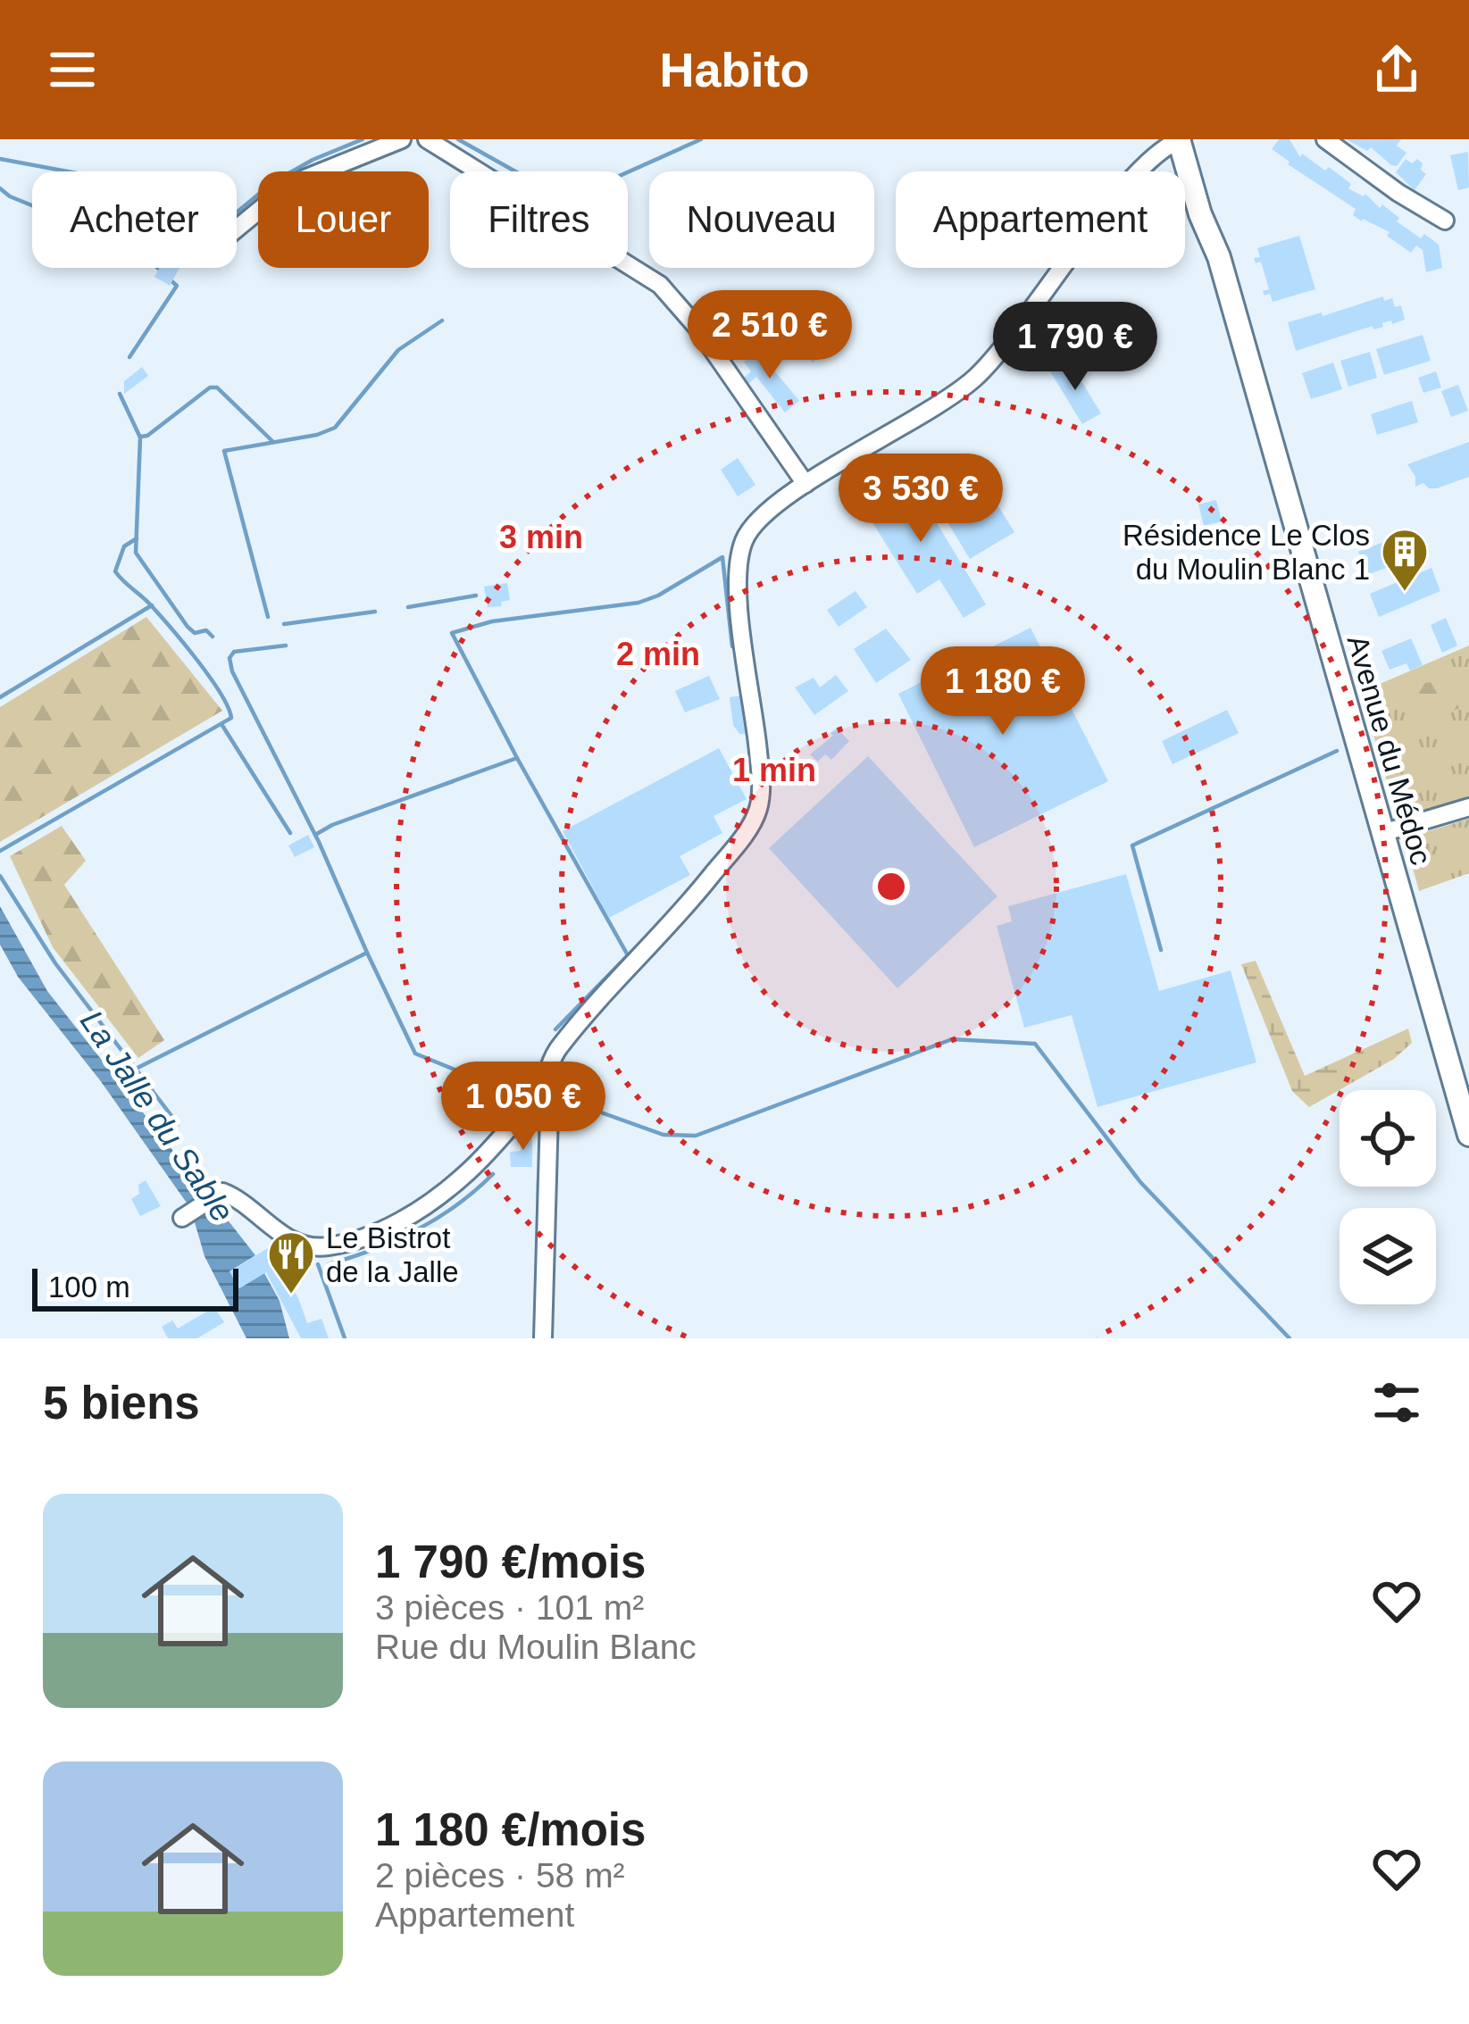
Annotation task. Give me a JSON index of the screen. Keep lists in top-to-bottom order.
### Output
{
  "streets": {
    "main road": ["Avenue du Médoc"]
  },
  "water": ["La Jalle du Sable"],
  "places": {
    "building": ["Résidence Le Clos du Moulin Blanc 1"],
    "restaurant": ["Le Bistrot de la Jalle"]
  },
  "scale_bar": "100 m",
  "page": {
    "header": "Habito",
    "chip": [
      "Acheter",
      "Louer",
      "Filtres",
      "Nouveau",
      "Appartement"
    ],
    "price": [
      "2 510 €",
      "1 790 €",
      "3 530 €",
      "1 180 €",
      "1 050 €"
    ],
    "scale": "100 m",
    "heading": "5 biens",
    "list": [
      {
        "name": "1 790 €/mois",
        "note": "3 pièces · 101 m² · Rue du Moulin Blanc"
      },
      {
        "name": "1 180 €/mois",
        "note": "2 pièces · 58 m² · Appartement"
      }
    ]
  },
  "rings": ["3 min", "2 min", "1 min"]
}
